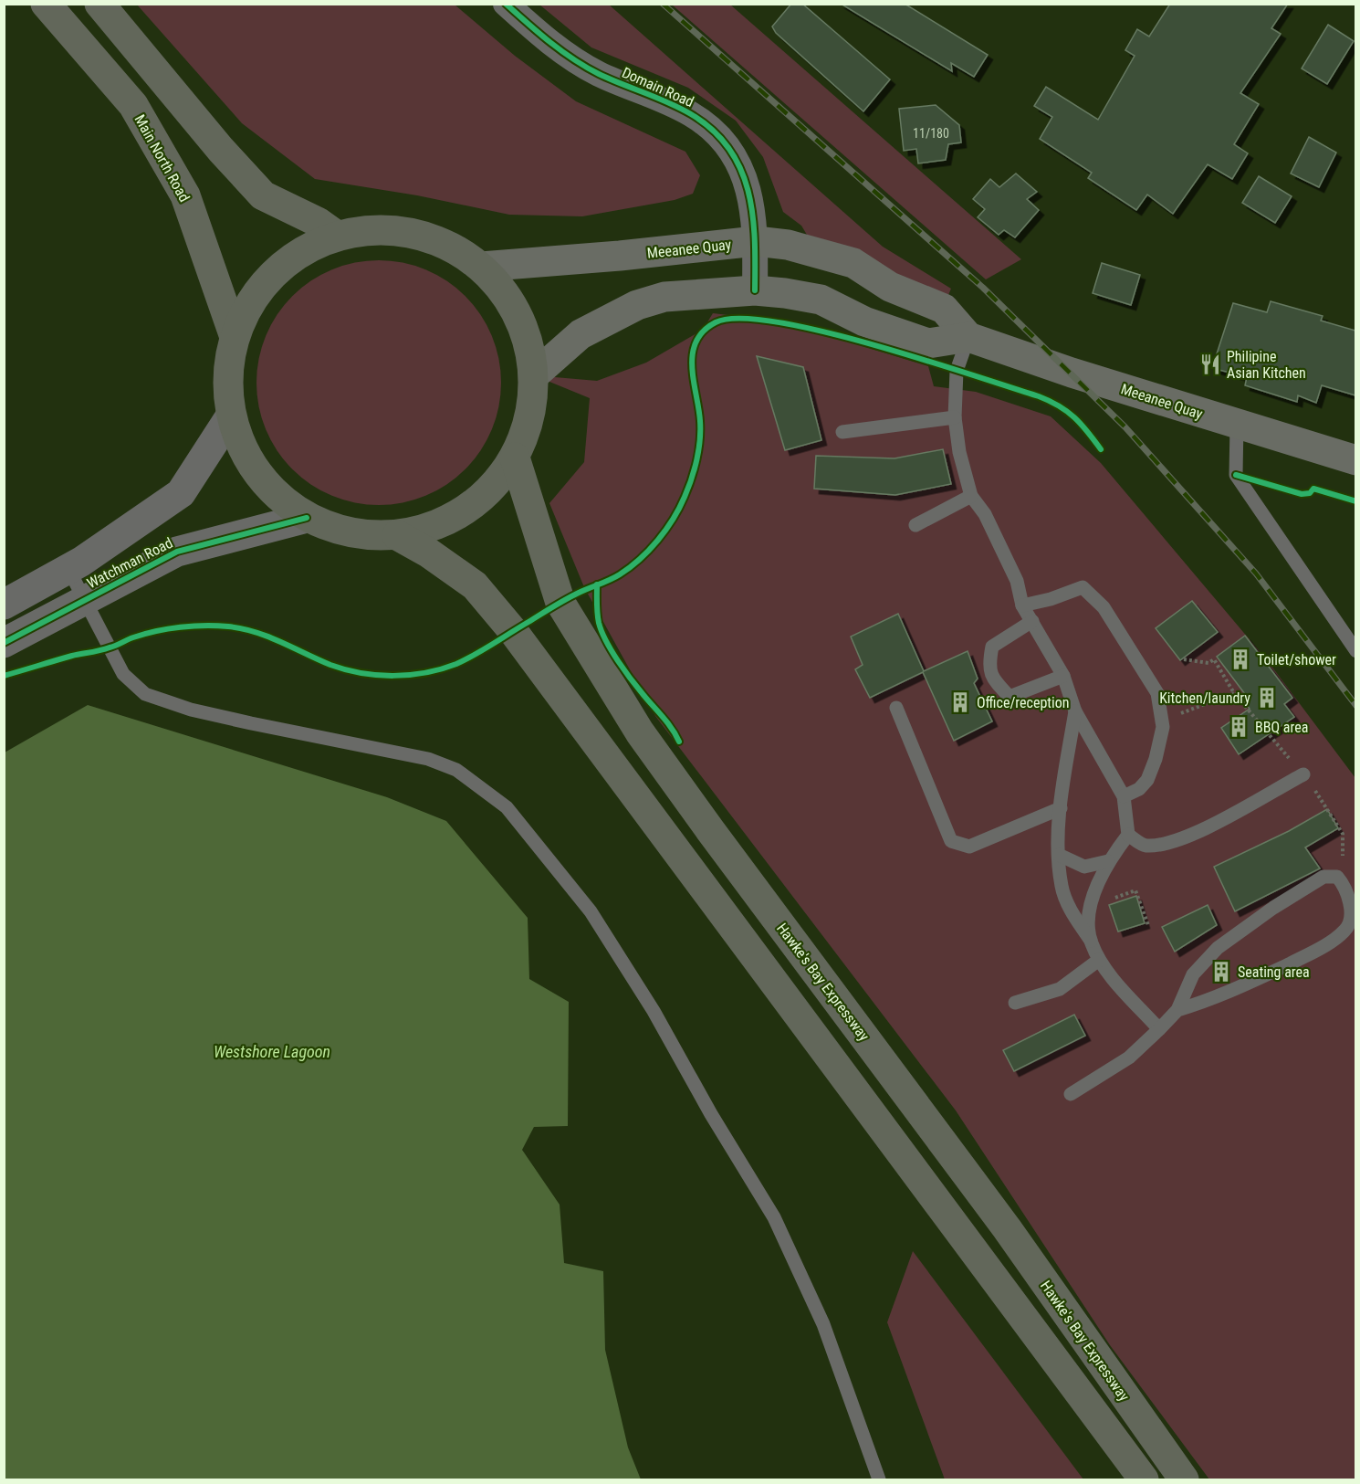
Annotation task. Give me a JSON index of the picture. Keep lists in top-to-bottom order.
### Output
{
  "streets": {
    "highway": ["Main North Road", "Hawke's Bay Expressway"],
    "main road": ["Meeanee Quay"],
    "street": ["Domain Road", "Watchman Road"]
  },
  "crossings": [
    ["Domain Road", "Meeanee Quay"]
  ],
  "water": ["Westshore Lagoon"],
  "places": {
    "restaurant": ["Philipine Asian Kitchen"],
    "building": [
      "Toilet/shower",
      "Kitchen/laundry",
      "Office/reception",
      "BBQ area",
      "Seating area"
    ]
  },
  "house_numbers": ["11/180"]
}
